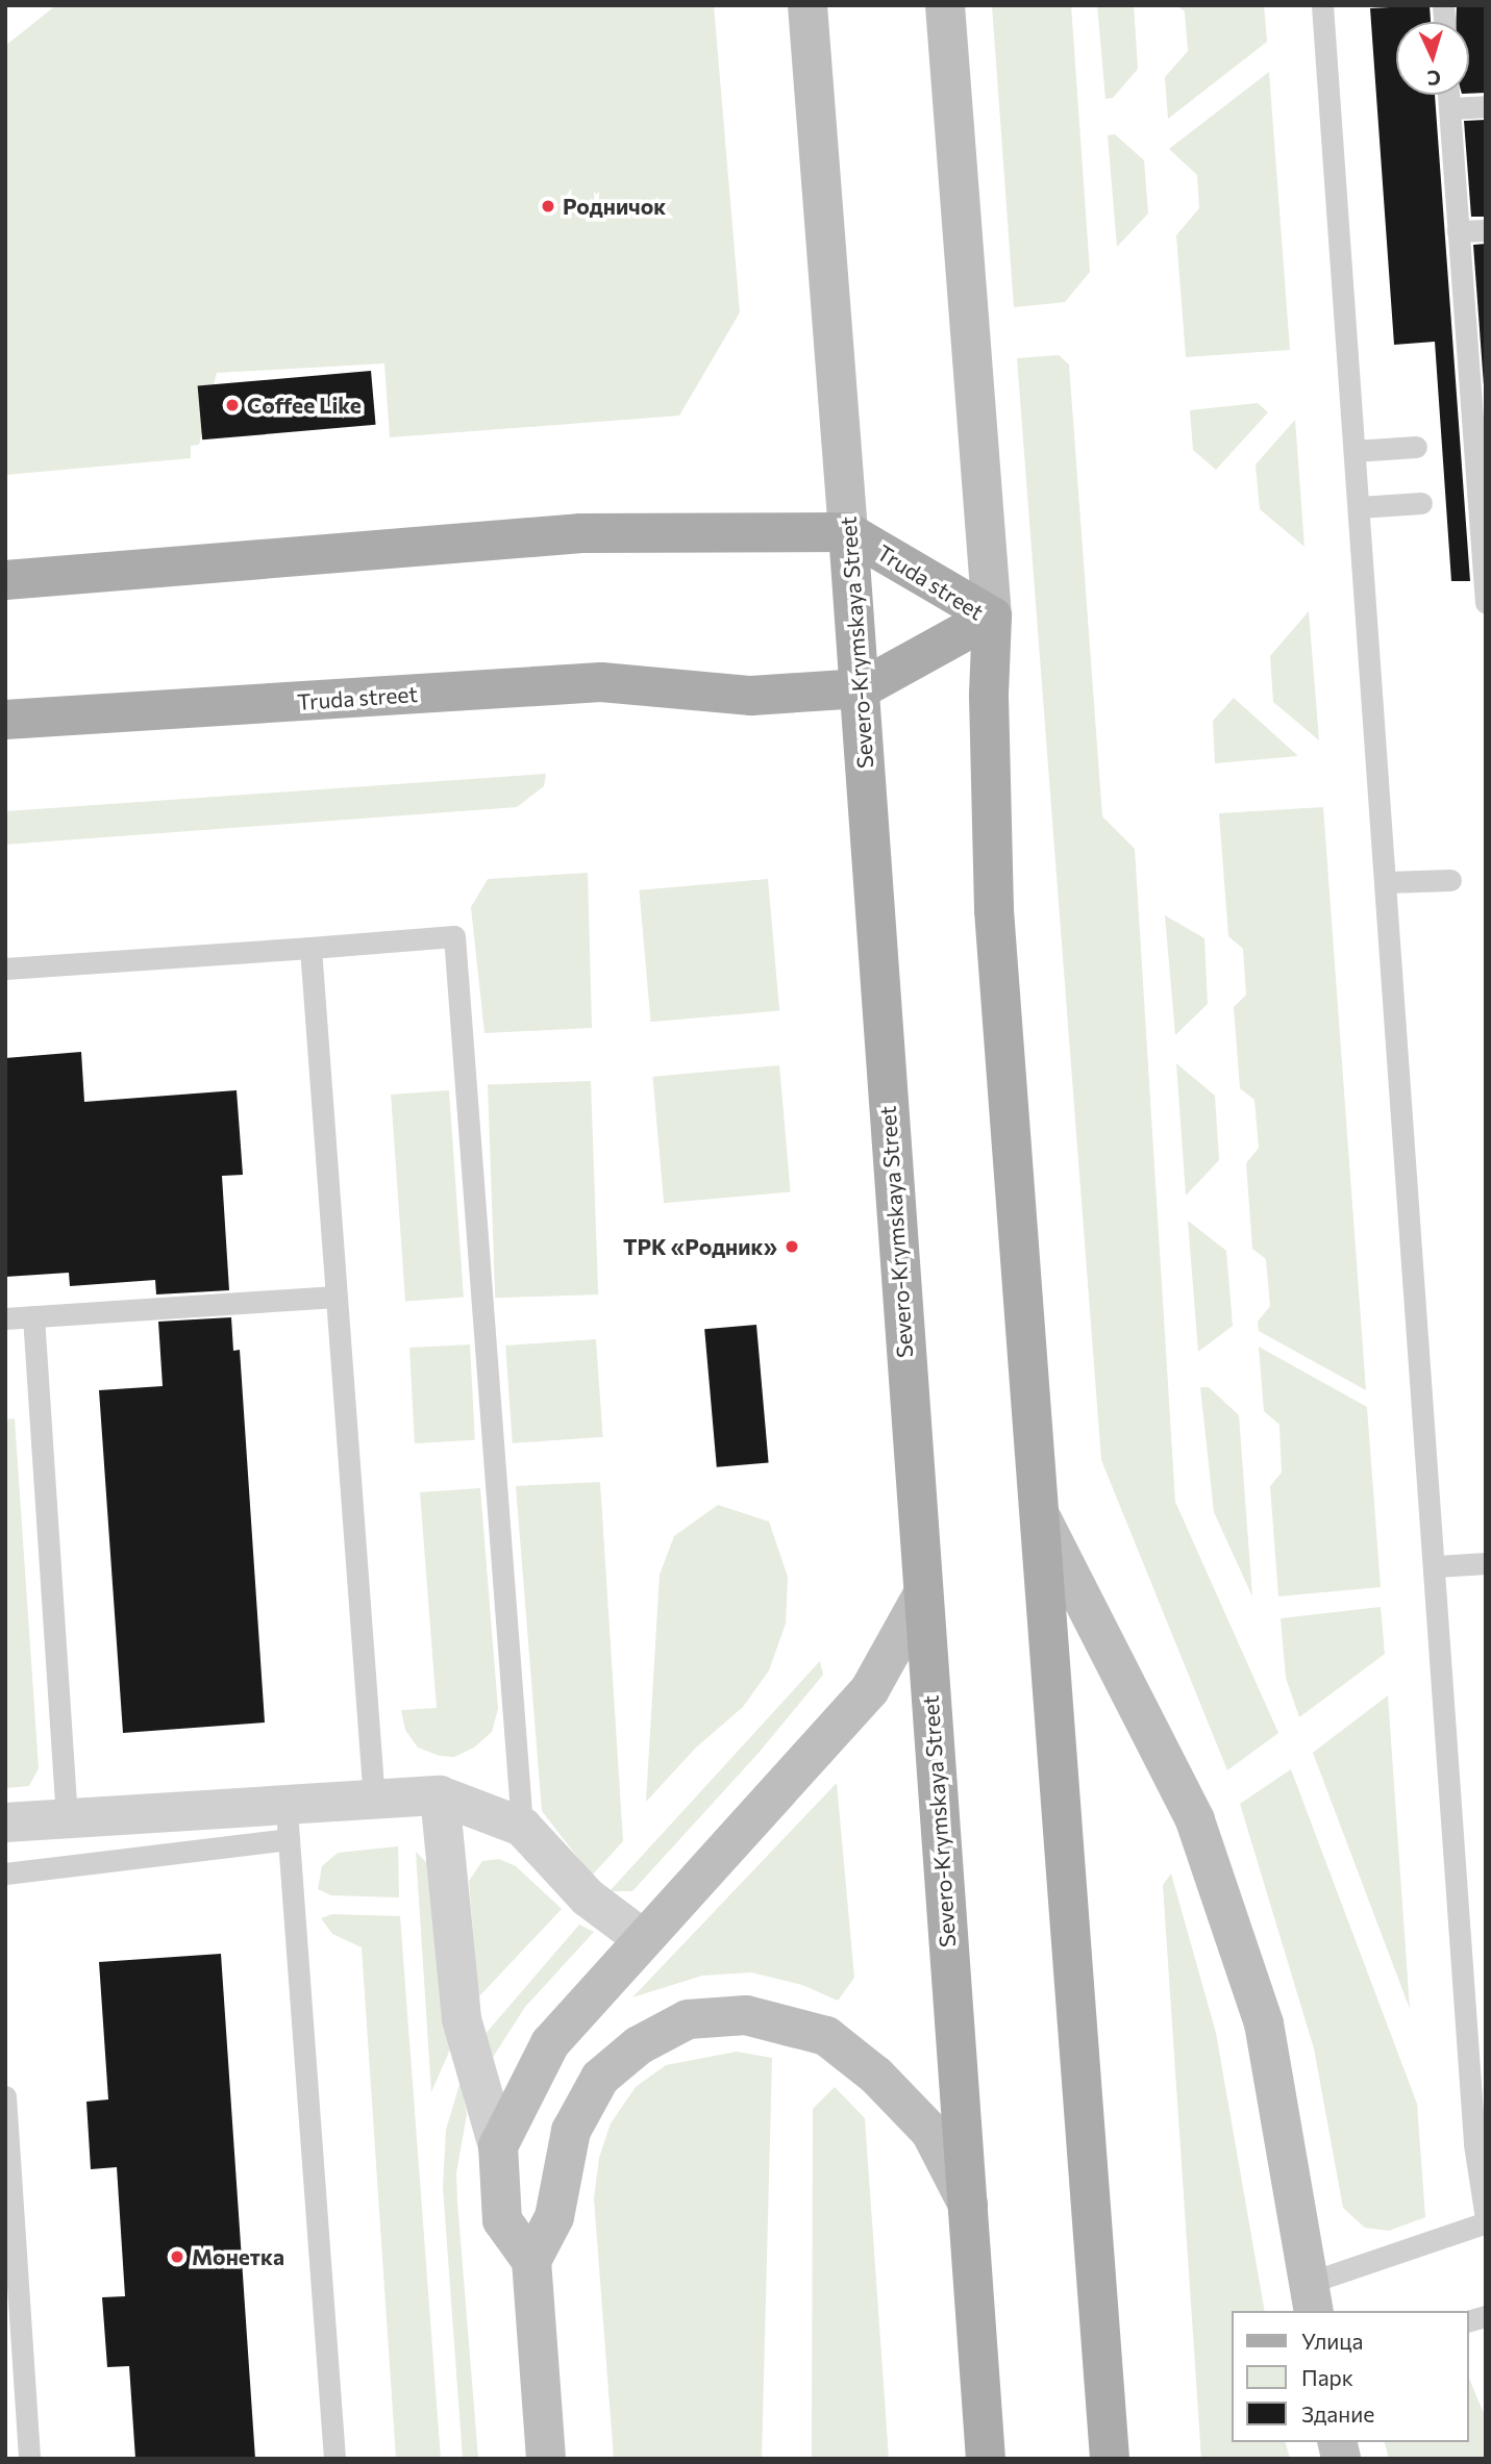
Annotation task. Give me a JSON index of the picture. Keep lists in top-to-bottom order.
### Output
{
  "streets": {
    "main road": ["Truda street", "Severo-Krymskaya Street"]
  },
  "crossings": [
    ["Truda street", "Severo-Krymskaya Street"]
  ],
  "places": [
    "Родничок",
    "Coffee Like",
    "ТРК «Родник»",
    "Монетка"
  ],
  "legend": ["Улица", "Парк", "Здание"],
  "north": "bottom"
}
